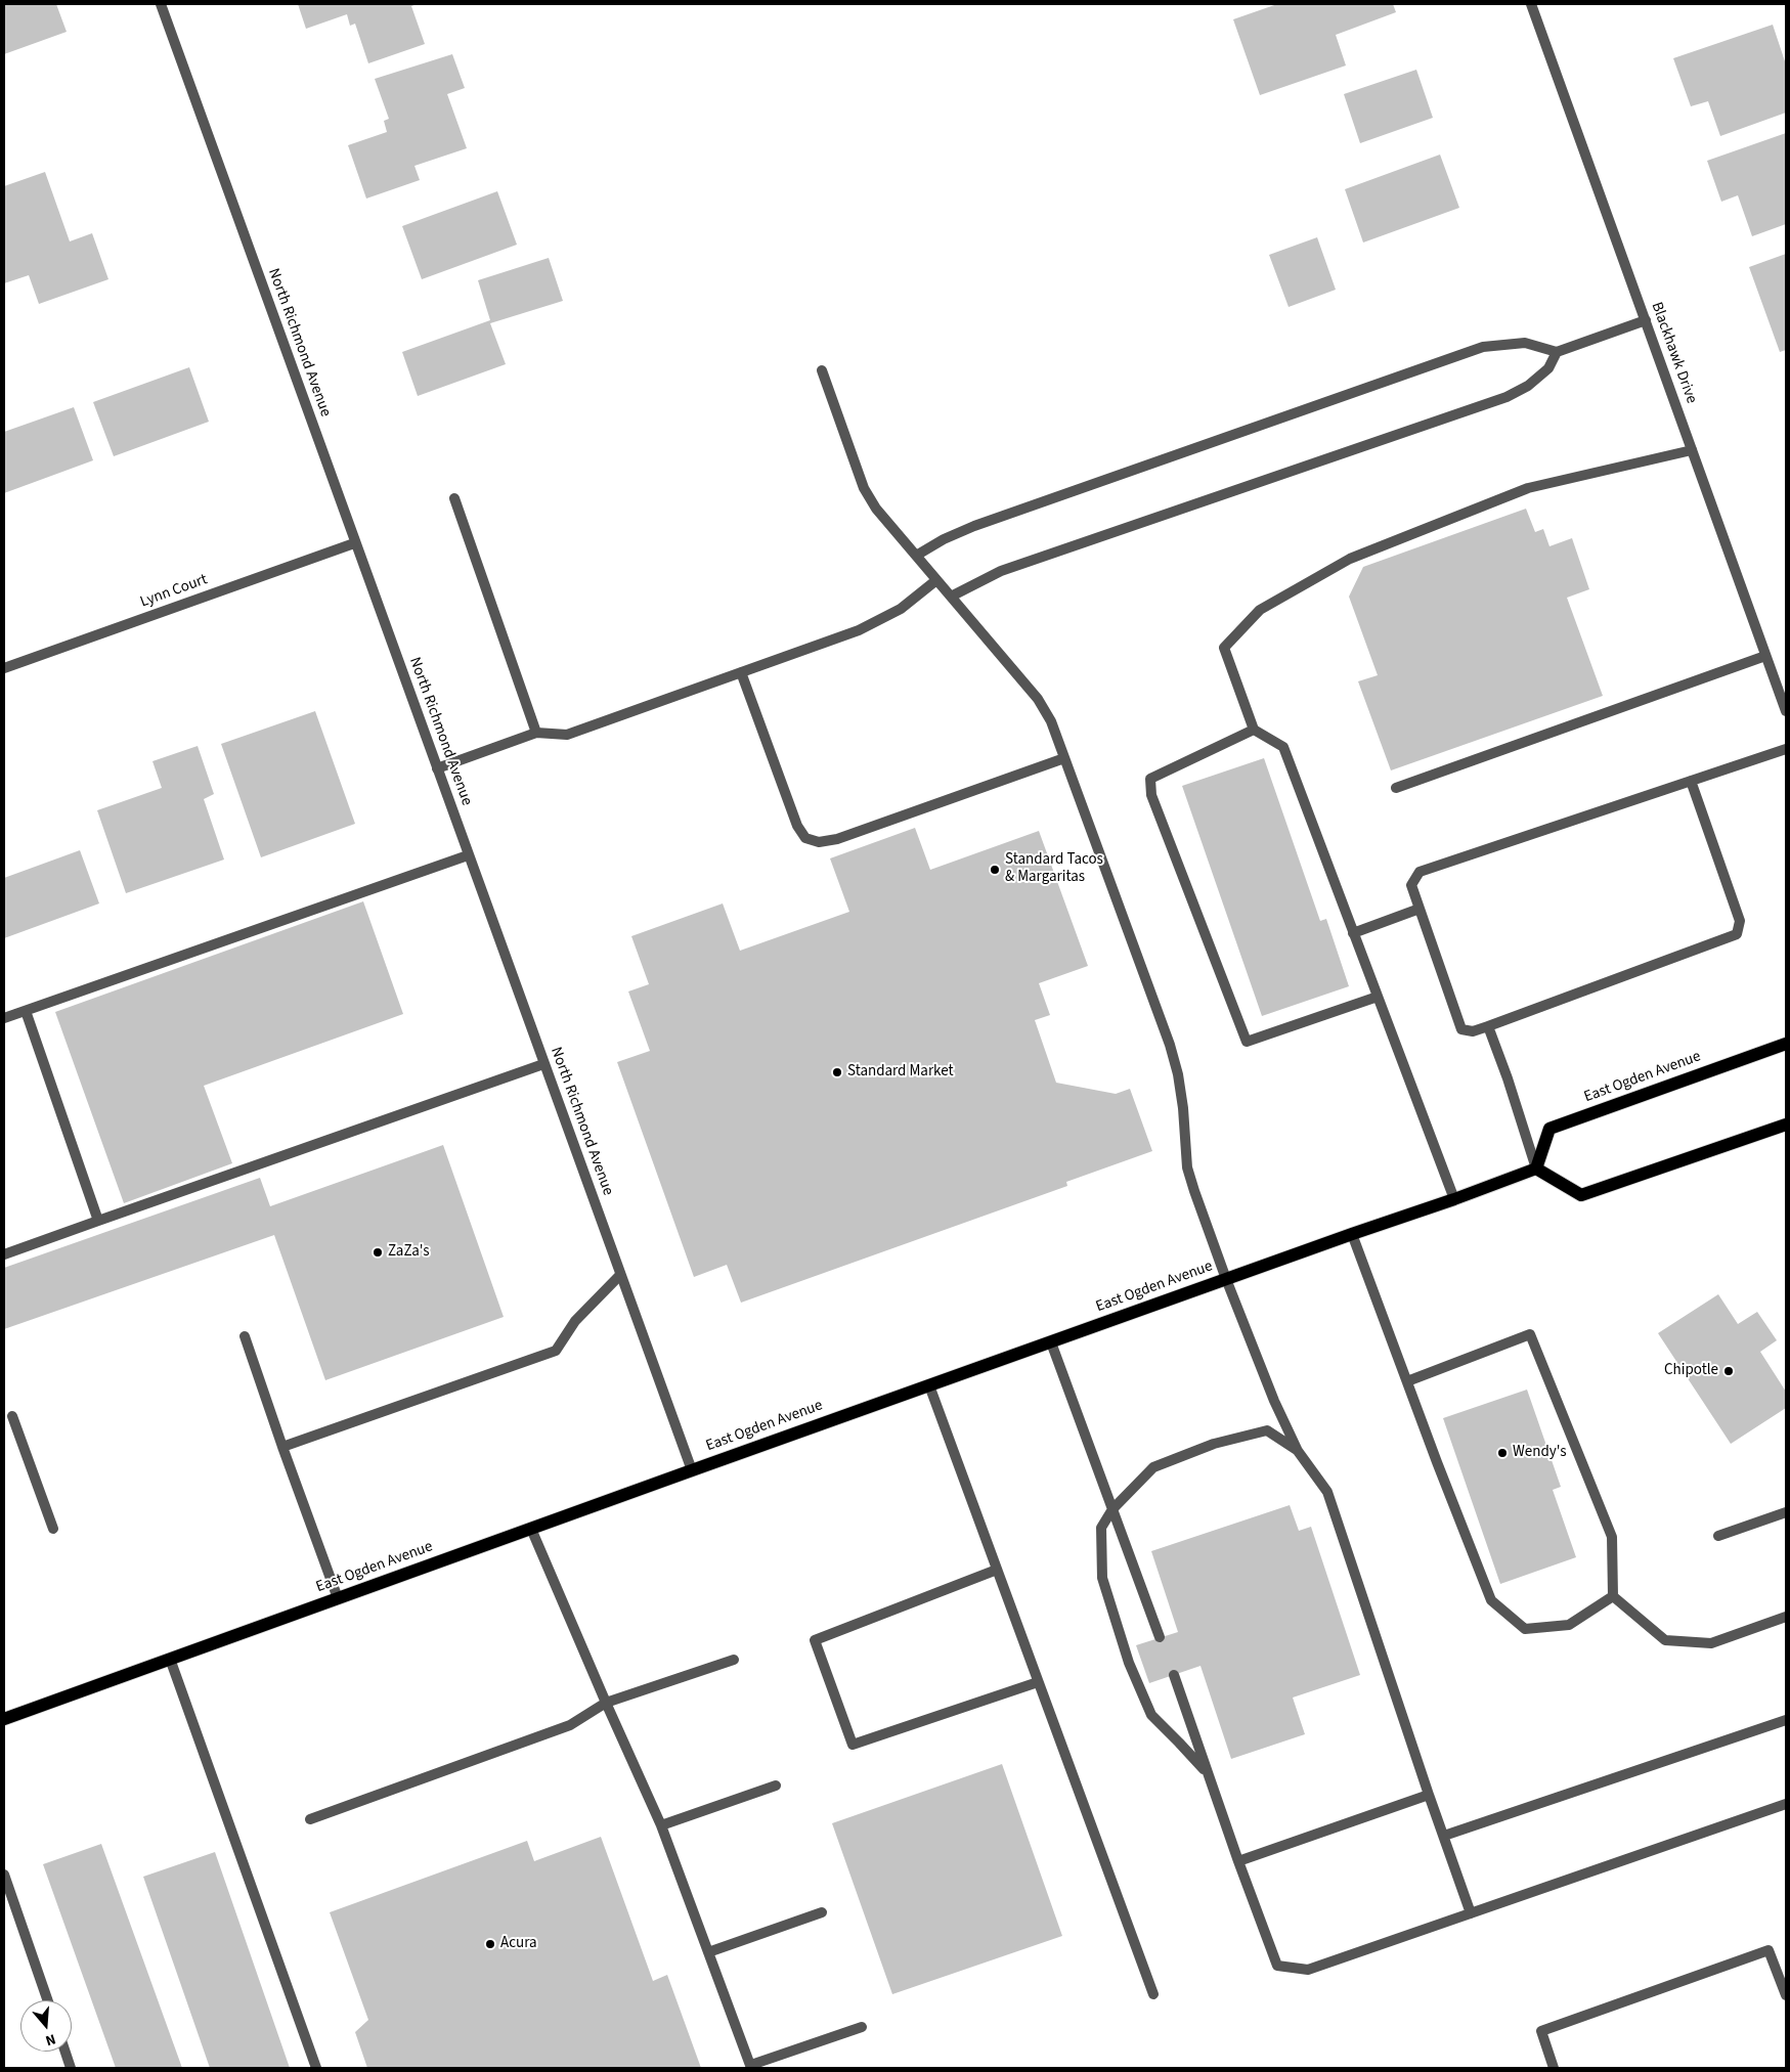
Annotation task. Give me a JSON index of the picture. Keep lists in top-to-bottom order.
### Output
{
  "streets": {
    "main road": ["East Ogden Avenue"],
    "street": ["North Richmond Avenue", "Blackhawk Drive", "Lynn Court"]
  },
  "crossings": [
    ["North Richmond Avenue", "Lynn Court"],
    ["North Richmond Avenue", "East Ogden Avenue"]
  ],
  "places": [
    "Standard Tacos & Margaritas",
    "Standard Market",
    "ZaZa's",
    "Chipotle",
    "Wendy's",
    "Acura"
  ],
  "north": "bottom"
}
